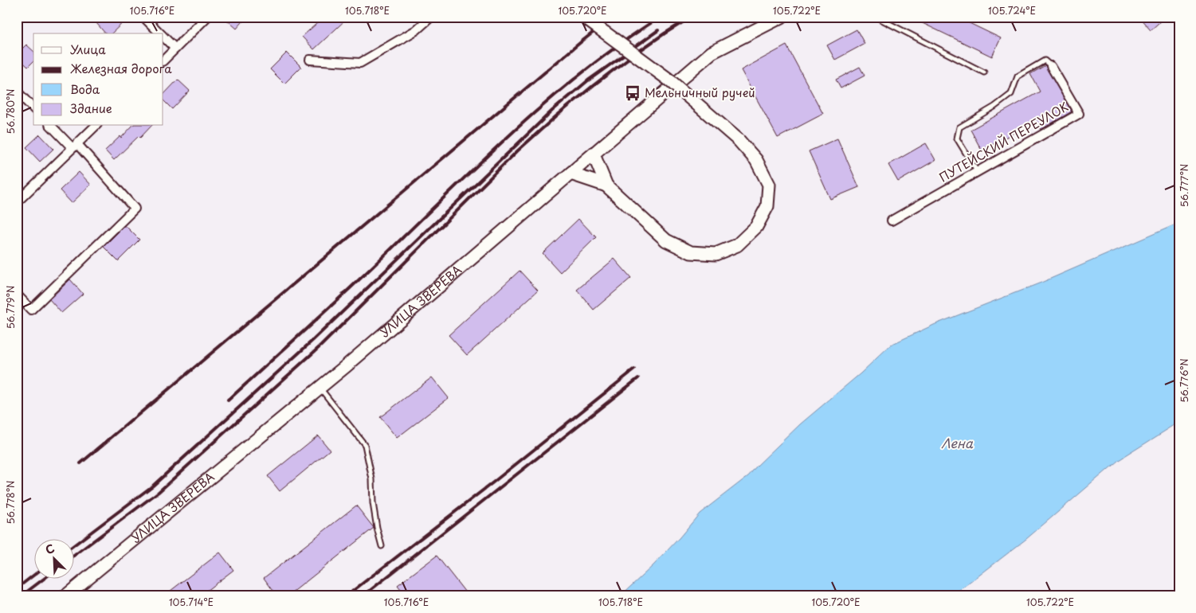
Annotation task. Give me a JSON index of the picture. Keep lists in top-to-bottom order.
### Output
{
  "streets": {
    "main road": ["УЛИЦА ЗВЕРЕВА"],
    "street": ["ПУТЕЙСКИЙ ПЕРЕУЛОК"]
  },
  "water": ["Лена"],
  "places": {
    "bus stop": ["Мельничный ручей"]
  },
  "legend": [
    "Улица",
    "Железная дорога",
    "Вода",
    "Здание"
  ],
  "north": "top left",
  "coordinates": [
    "105.716°E",
    "105.718°E",
    "105.720°E",
    "105.722°E",
    "105.724°E",
    "56.780°N",
    "56.777°N",
    "56.779°N",
    "56.776°N",
    "56.778°N",
    "105.714°E"
  ]
}
